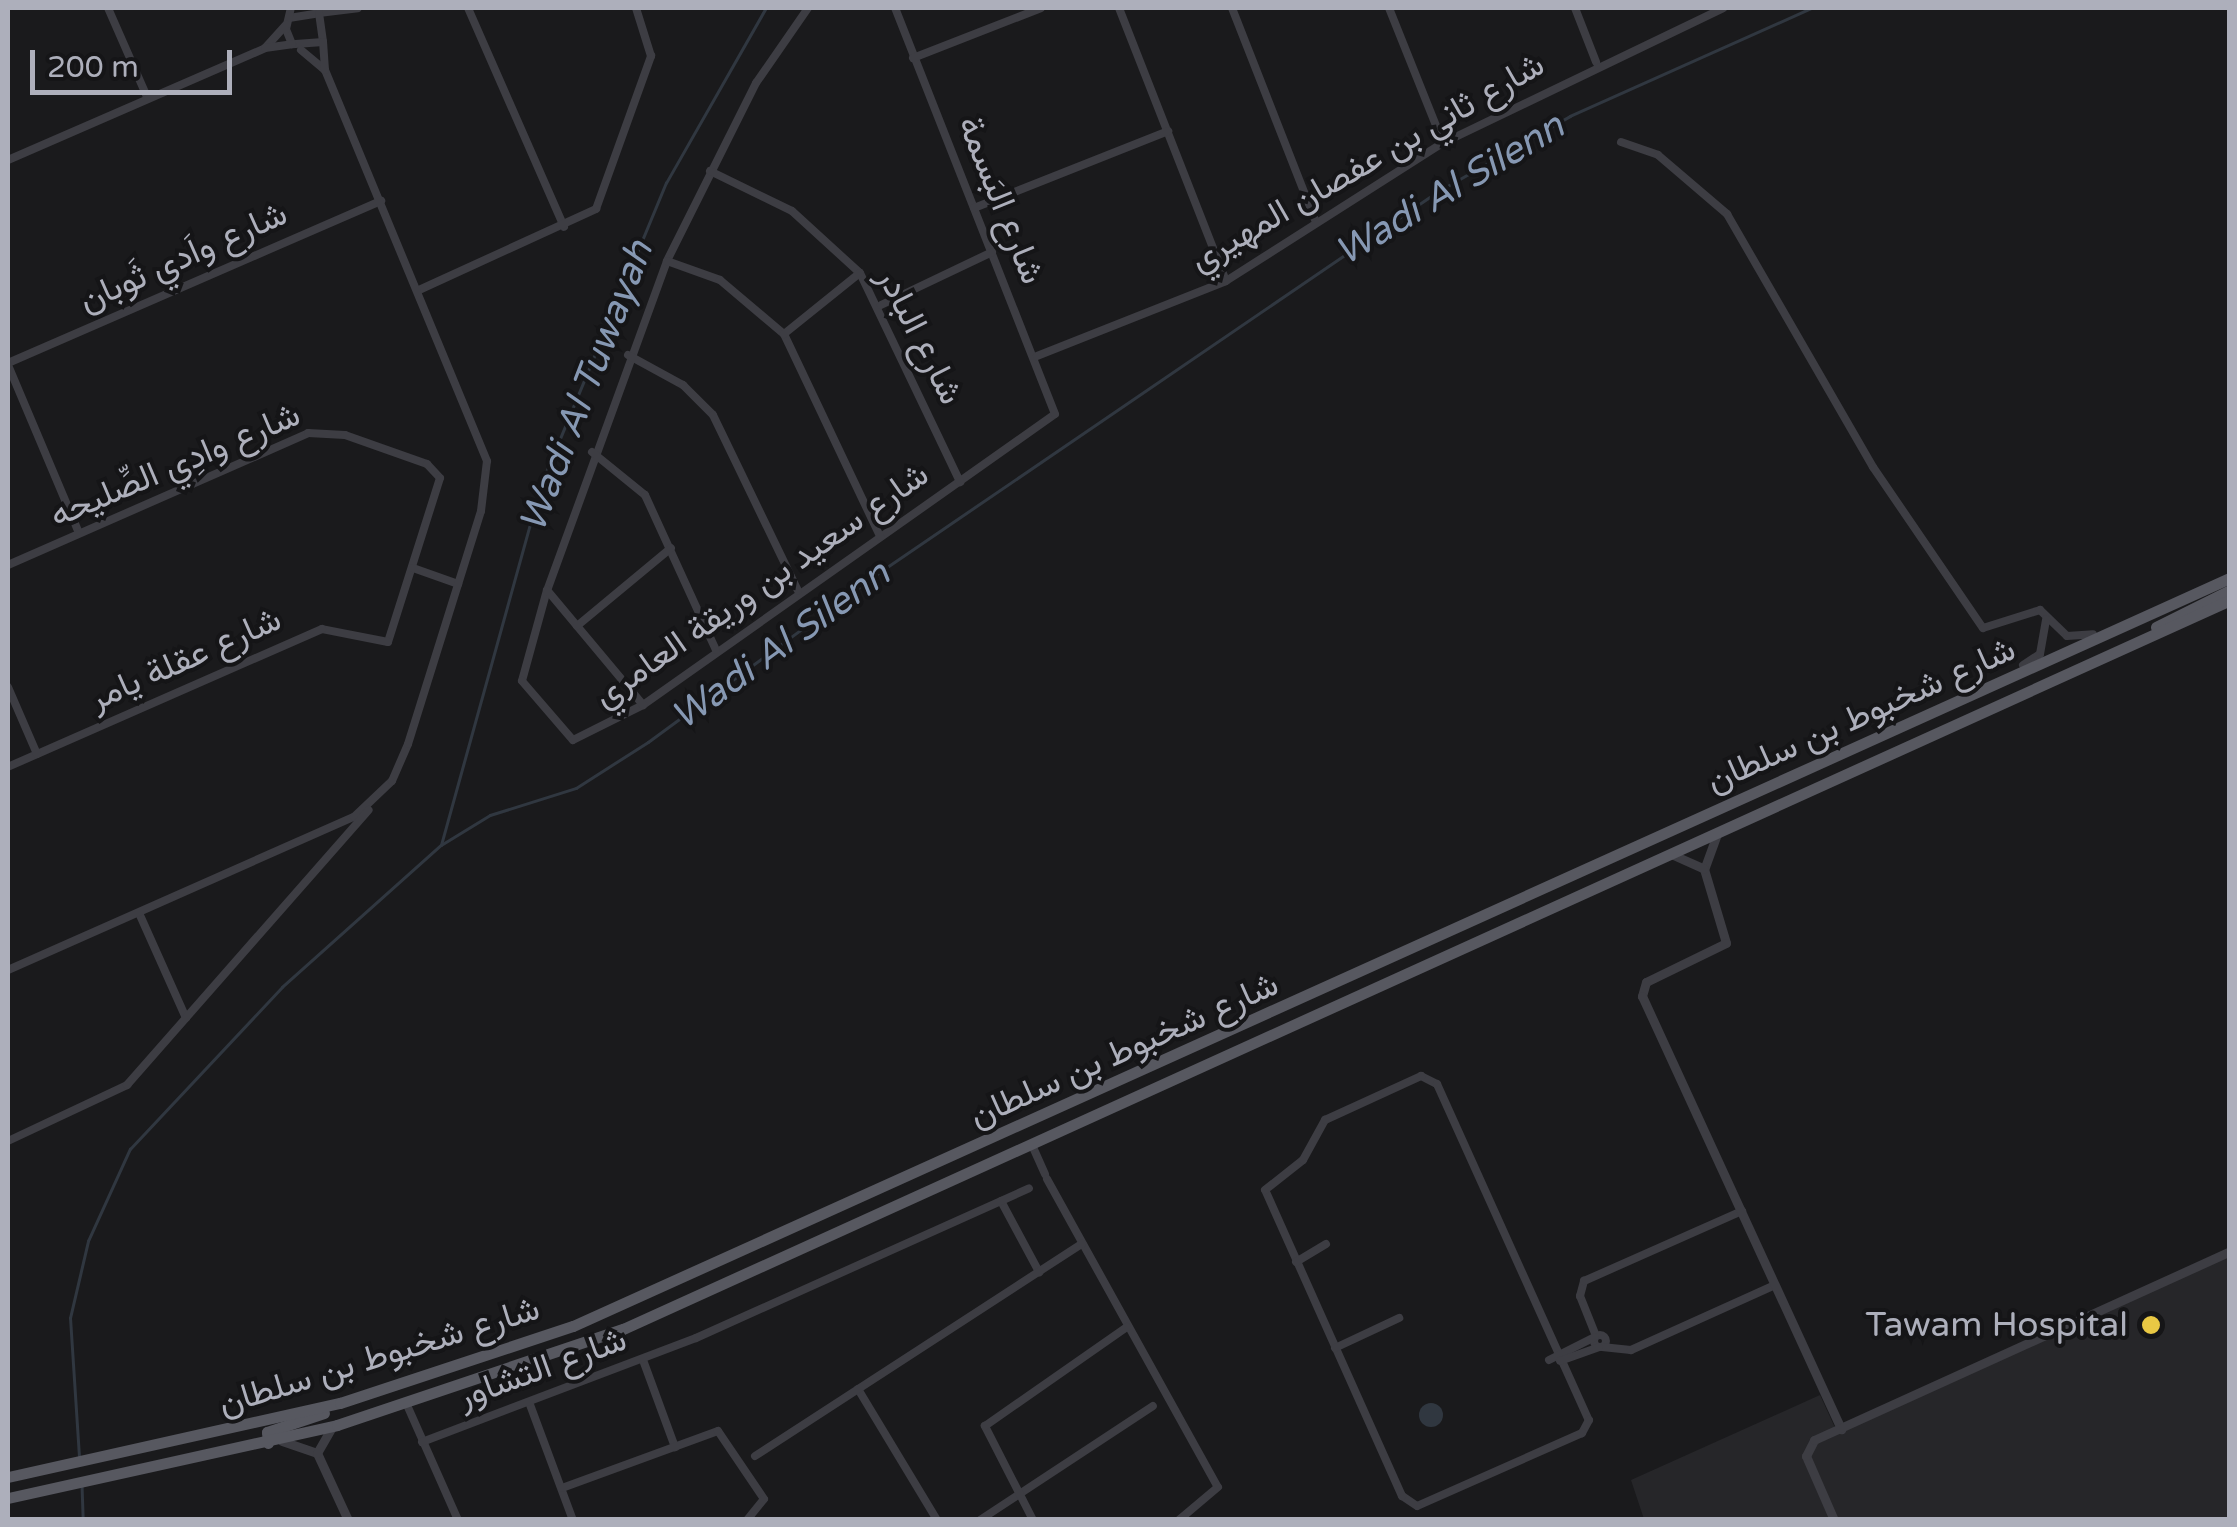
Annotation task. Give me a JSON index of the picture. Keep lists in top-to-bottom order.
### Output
{
  "streets": {
    "main road": ["شارع شخبوط بن سلطان"],
    "street": [
      "شارع ثاني بن عفصان المهيري",
      "شارع البَسمة",
      "شارع واَدي ثَوبان",
      "شارع البادر",
      "شارع وادِي الصِّليحه",
      "شارع سعيد بن وريقة العامري",
      "شارع عقلة يامر",
      "شارع التشاور"
    ]
  },
  "crossings": [
    ["شارع ثاني بن عفصان المهيري", "شارع البَسمة"],
    ["شارع البَسمة", "شارع سعيد بن وريقة العامري"],
    ["شارع البادر", "شارع سعيد بن وريقة العامري"],
    ["شارع وادِي الصِّليحه", "شارع عقلة يامر"]
  ],
  "water": ["Wadi Al Silenn", "Wadi Al Tuwayah"],
  "places": ["Tawam Hospital"],
  "scale_bar": "200 m"
}
